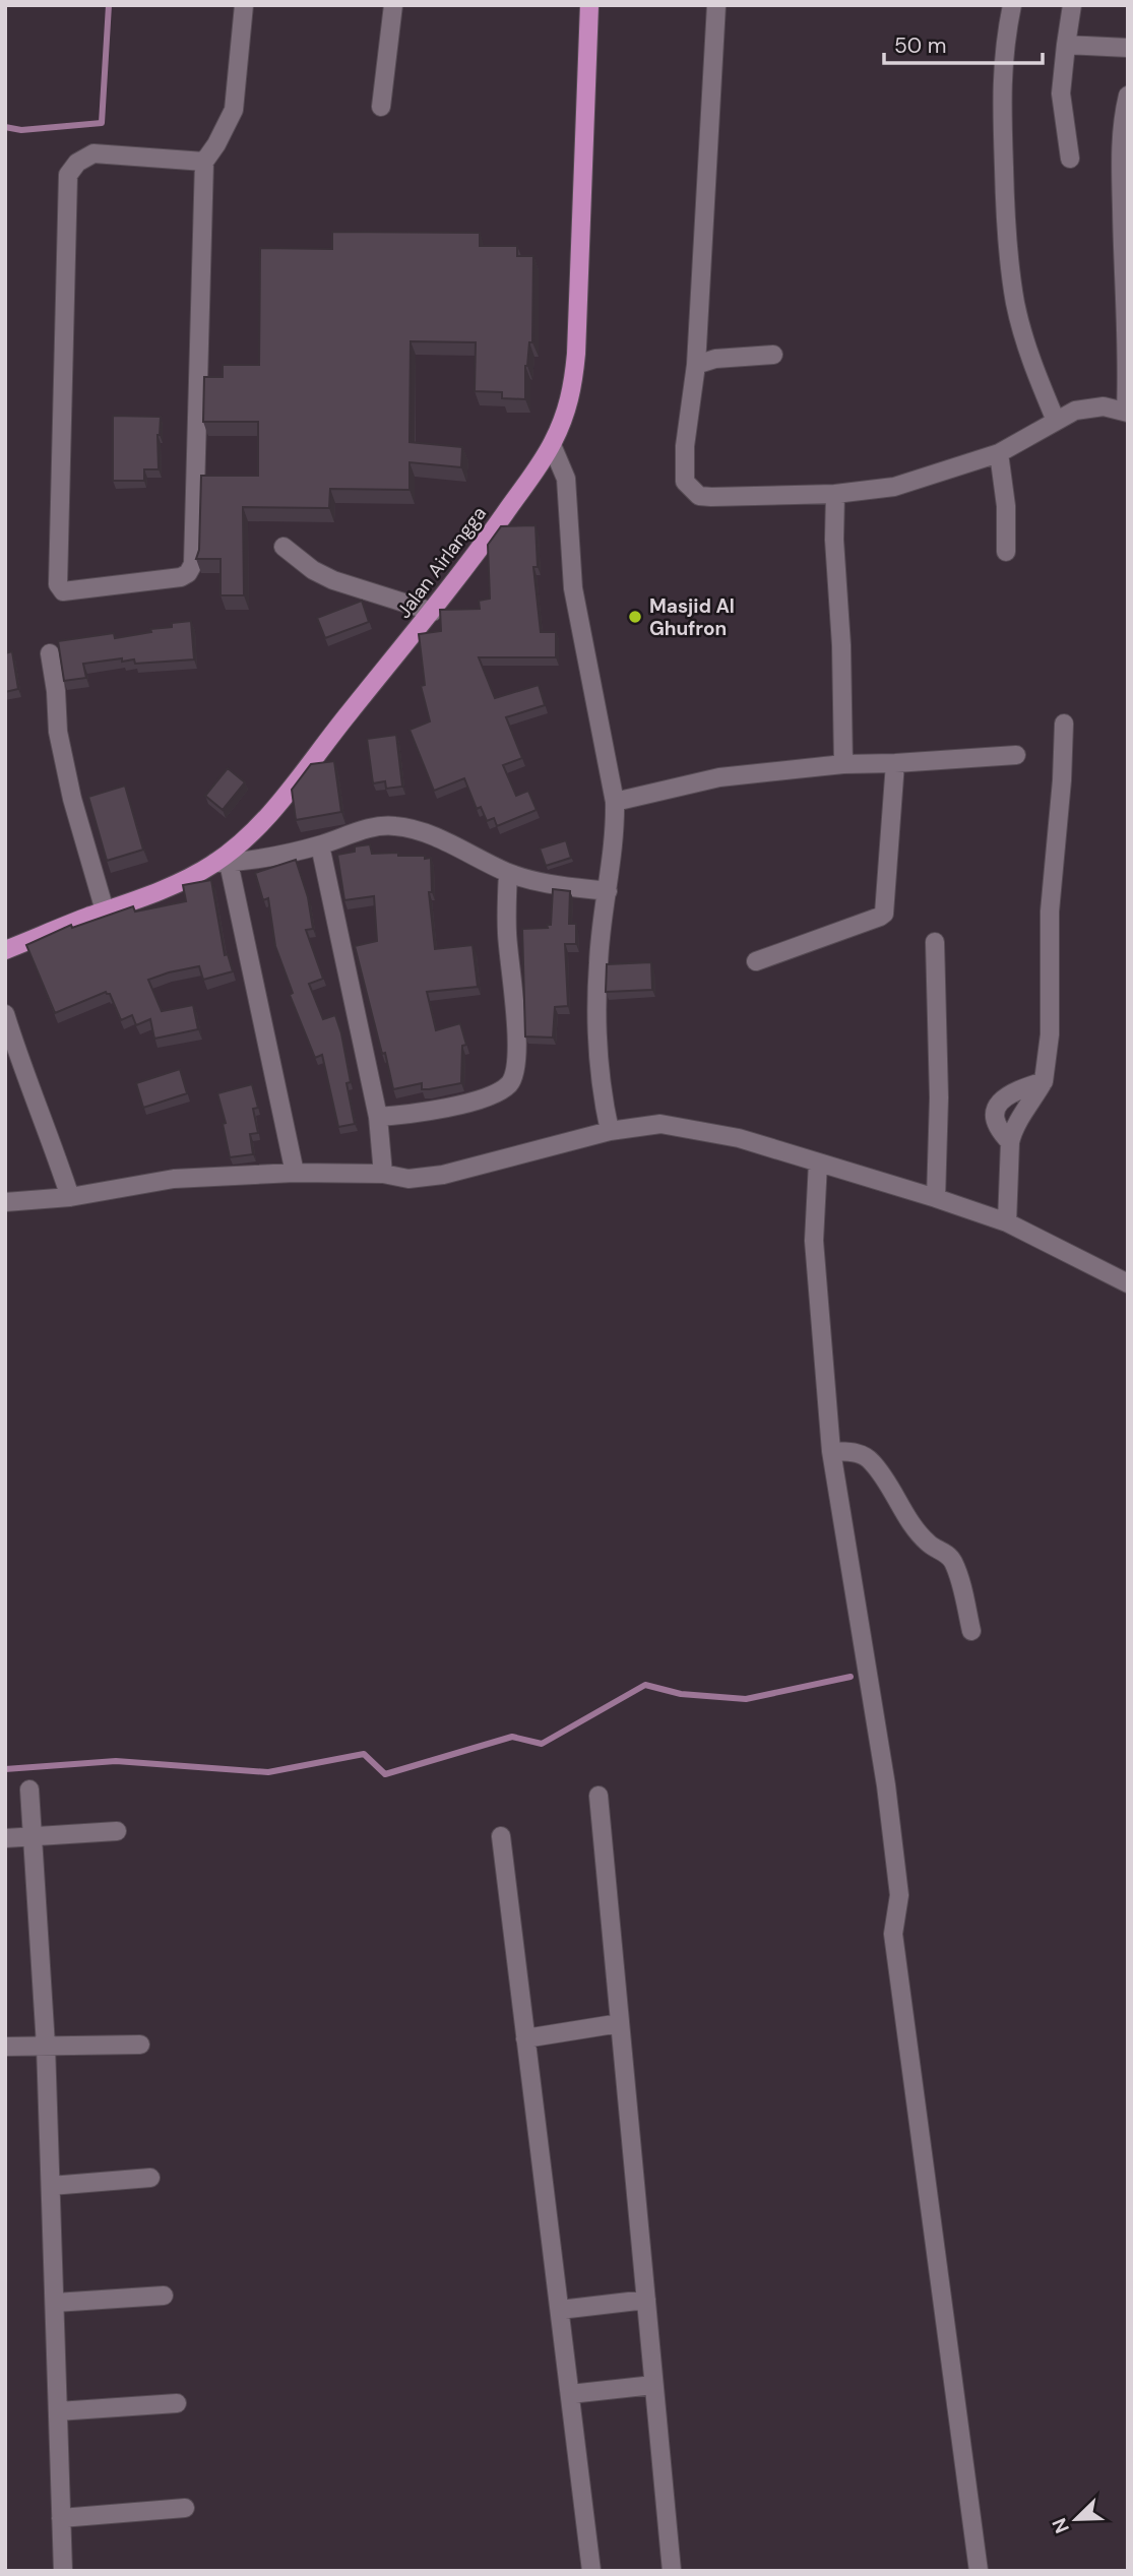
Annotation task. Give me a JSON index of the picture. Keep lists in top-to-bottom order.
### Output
{
  "streets": {
    "main road": ["Jalan Airlangga"]
  },
  "places": ["Masjid Al Ghufron"],
  "scale_bar": "50 m",
  "north": "bottom left"
}
